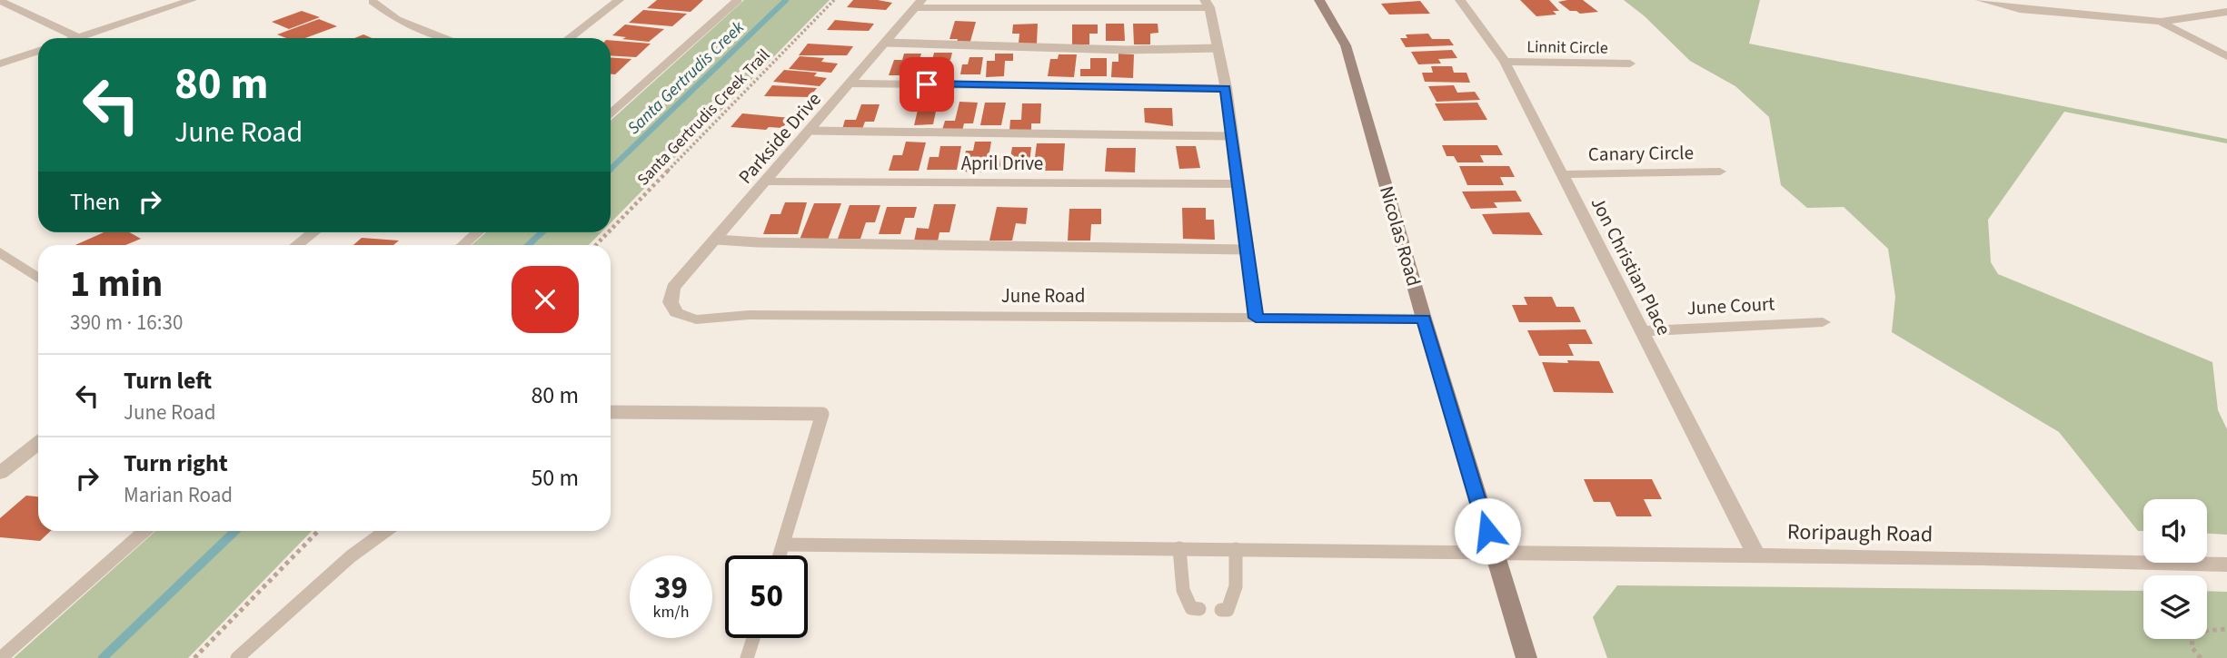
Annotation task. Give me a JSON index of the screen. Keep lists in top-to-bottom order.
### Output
{
  "streets": {
    "main road": ["Nicolas Road"],
    "street": [
      "Linnit Circle",
      "Parkside Drive",
      "Canary Circle",
      "April Drive",
      "Jon Christian Place",
      "June Road",
      "June Court",
      "Roripaugh Road"
    ],
    "path": ["Santa Gertrudis Creek Trail"]
  },
  "crossings": [
    ["Linnit Circle", "Jon Christian Place"],
    ["Parkside Drive", "April Drive"],
    ["Parkside Drive", "June Road"],
    ["Canary Circle", "Jon Christian Place"],
    ["Nicolas Road", "June Road"],
    ["Nicolas Road", "Roripaugh Road"],
    ["Jon Christian Place", "June Court"],
    ["Jon Christian Place", "Roripaugh Road"]
  ],
  "water": ["Santa Gertrudis Creek"],
  "page": {
    "turn": ["80 m", "June Road"],
    "then": "Then",
    "heading": ["1 min", "390 m · 16:30"],
    "list": [
      {
        "name": "Turn left",
        "note": "June Road",
        "value": "80 m"
      },
      {
        "name": "Turn right",
        "note": "Marian Road",
        "value": "50 m"
      }
    ],
    "speed": "39 km/h",
    "limit": "50"
  }
}
